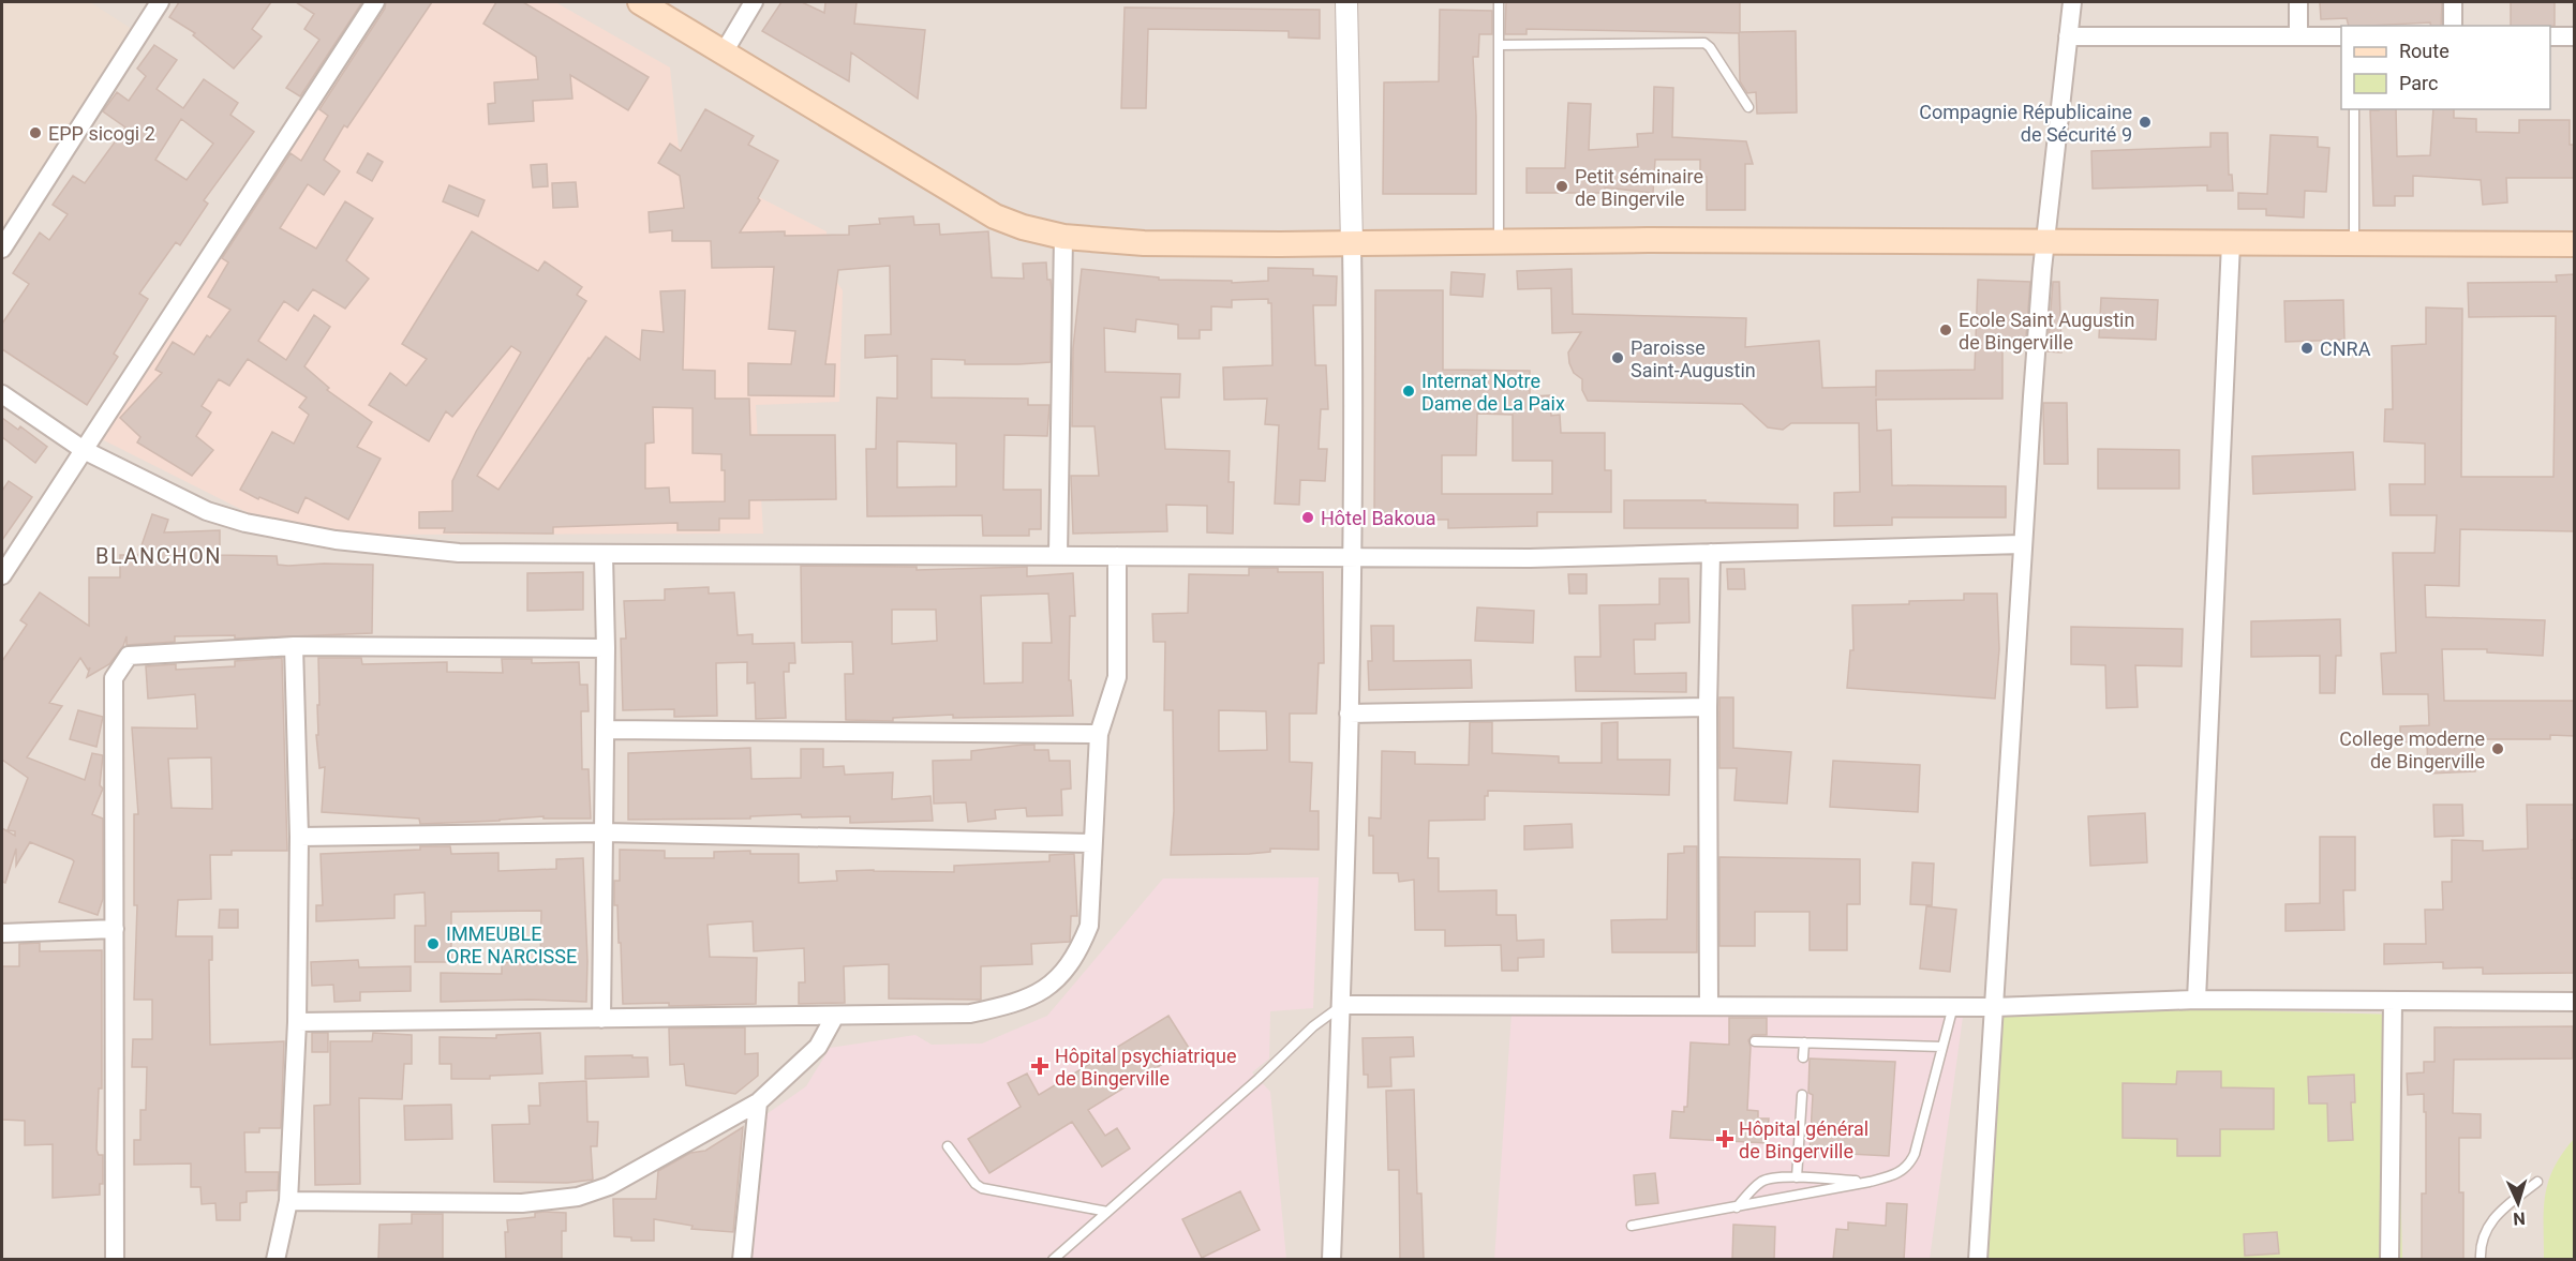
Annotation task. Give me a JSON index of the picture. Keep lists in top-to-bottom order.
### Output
{
  "districts": ["BLANCHON"],
  "places": {
    "other": [
      "Compagnie Républicaine de Sécurité 9",
      "EPP sicogi 2",
      "Petit séminaire de Bingervile",
      "Ecole Saint Augustin de Bingerville",
      "CNRA",
      "Paroisse Saint-Augustin",
      "Internat Notre Dame de La Paix",
      "Hôtel Bakoua",
      "College moderne de Bingerville",
      "IMMEUBLE ORE NARCISSE"
    ],
    "health": ["Hôpital psychiatrique de Bingerville", "Hôpital général de Bingerville"]
  },
  "legend": ["Route", "Parc"],
  "north": "bottom"
}
